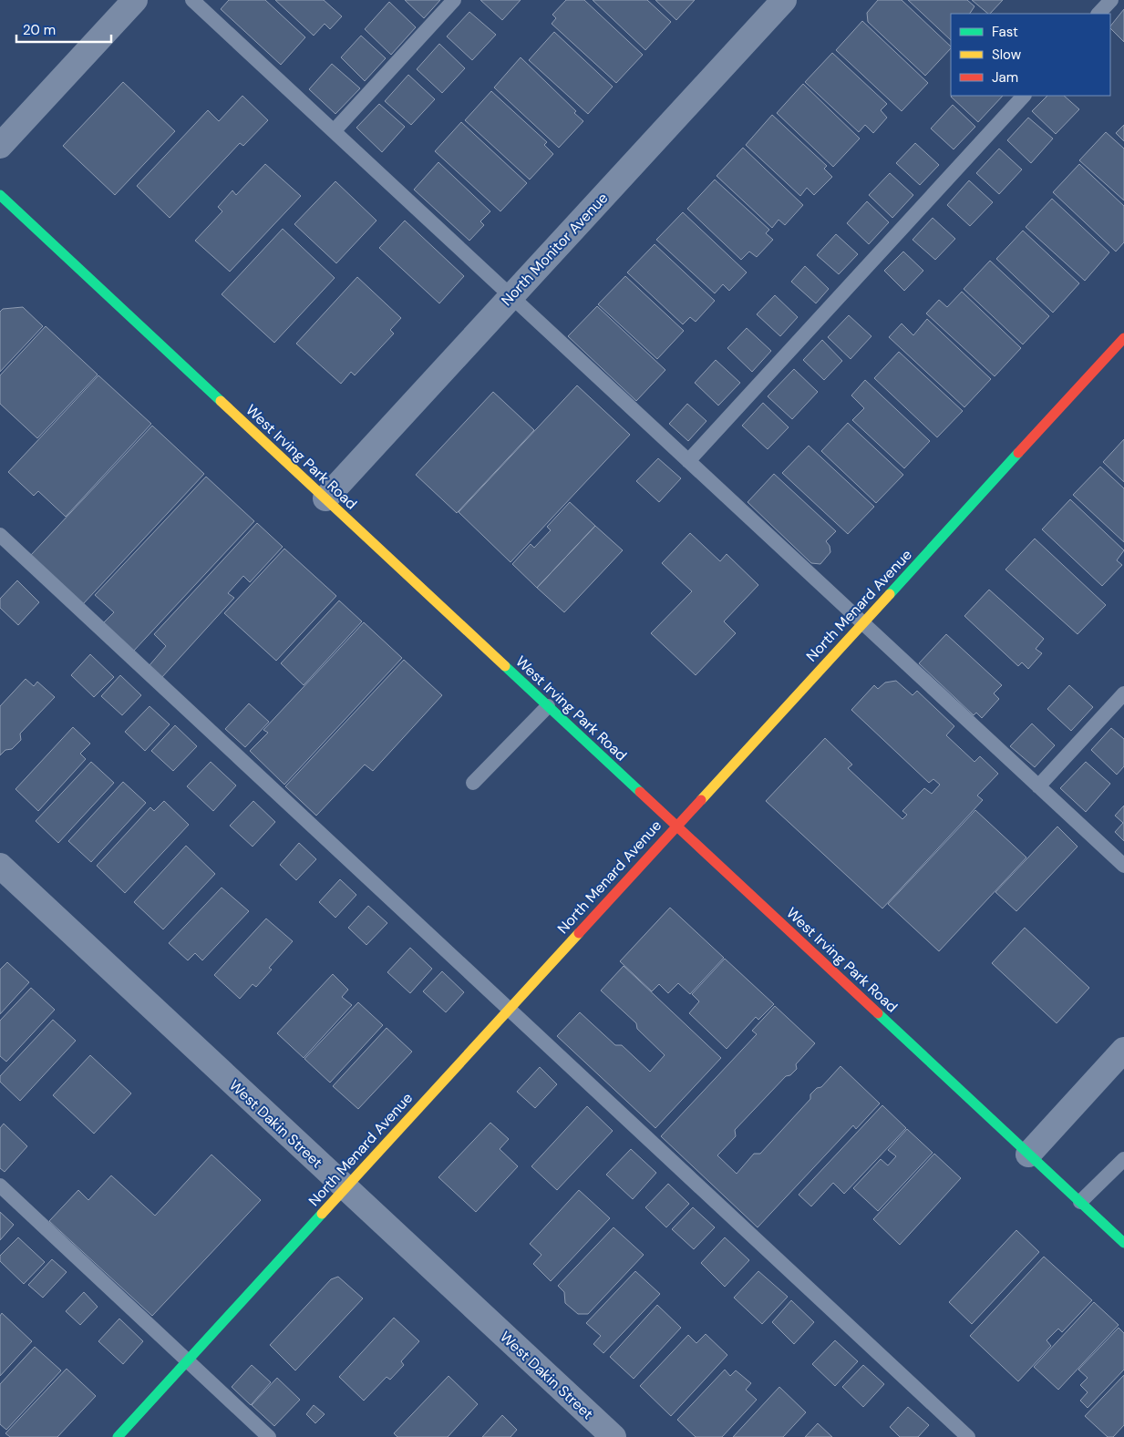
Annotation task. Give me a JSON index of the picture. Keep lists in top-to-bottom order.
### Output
{
  "streets": {
    "main road": ["West Irving Park Road", "North Menard Avenue"],
    "street": ["North Monitor Avenue", "West Dakin Street"]
  },
  "crossings": [
    ["North Monitor Avenue", "West Irving Park Road"],
    ["West Irving Park Road", "North Menard Avenue"],
    ["North Menard Avenue", "West Dakin Street"]
  ],
  "legend": ["Fast", "Slow", "Jam"],
  "scale_bar": "20 m"
}
